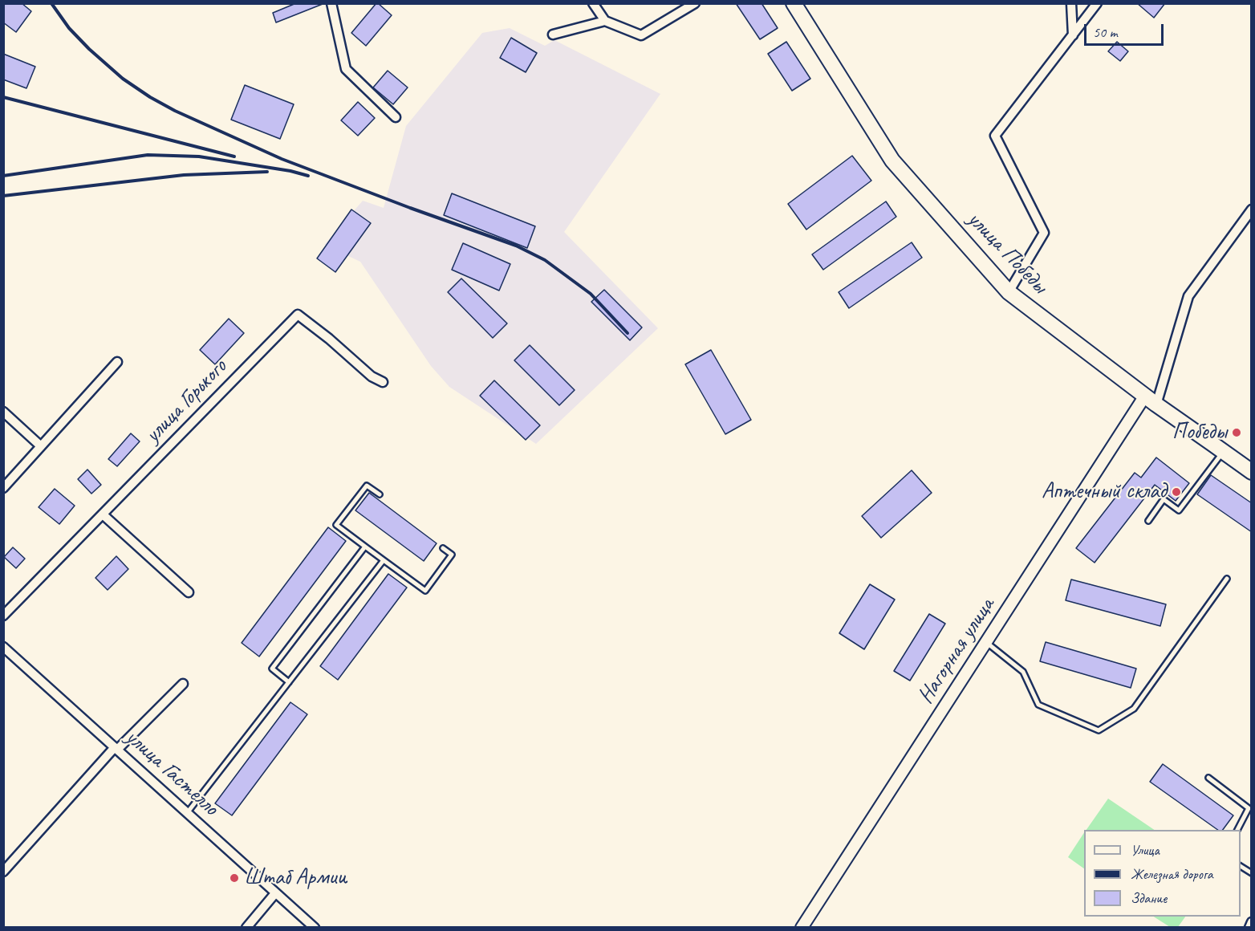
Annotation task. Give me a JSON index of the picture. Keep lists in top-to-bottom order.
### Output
{
  "streets": {
    "main road": ["улица Победы"],
    "street": ["улица Горького", "Нагорная улица", "улица Гастелло"]
  },
  "crossings": [
    ["улица Победы", "Нагорная улица"]
  ],
  "places": ["Победы", "Аптечный склад", "Штаб Армии"],
  "legend": ["Улица", "Железная дорога", "Здание"],
  "scale_bar": "50 m"
}
